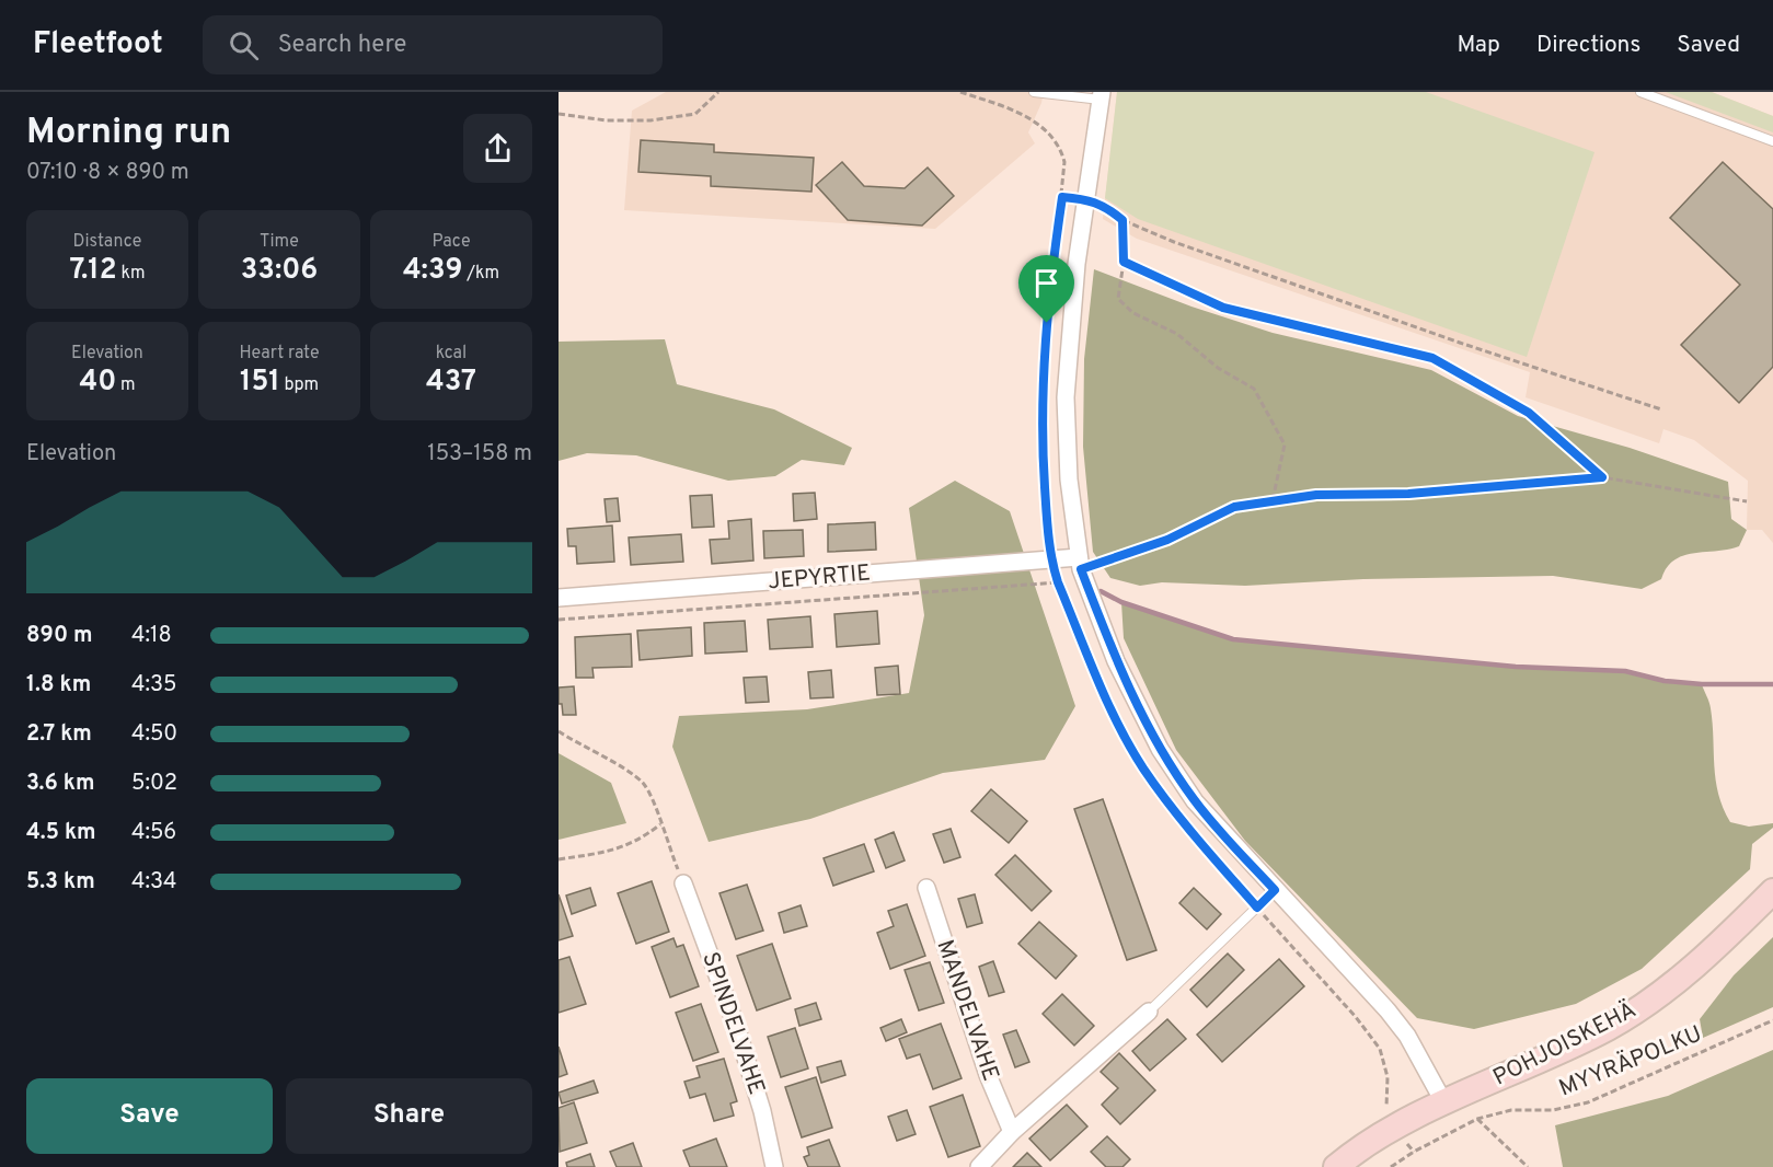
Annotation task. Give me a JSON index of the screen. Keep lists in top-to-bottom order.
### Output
{
  "streets": {
    "main road": ["POHJOISKEHÄ"],
    "street": ["JEPYRTIE", "MANDELVAHE", "SPINDELVAHE"],
    "path": ["MYYRÄPOLKU"]
  },
  "page": {
    "header": "Fleetfoot",
    "search": "Search here",
    "nav": ["Map", "Directions", "Saved"],
    "heading": ["Morning run", "07:10 · 8 × 890 m"],
    "stats": [
      ["Distance", "7.12 km"],
      ["Time", "33:06"],
      ["Pace", "4:39 /km"],
      ["Elevation", "40 m"],
      ["Heart rate", "151 bpm"],
      ["kcal", "437"]
    ],
    "chart": ["Elevation", "153–158 m"],
    "list": [
      {
        "name": "890 m",
        "note": "4:18"
      },
      {
        "name": "1.8 km",
        "note": "4:35"
      },
      {
        "name": "2.7 km",
        "note": "4:50"
      },
      {
        "name": "3.6 km",
        "note": "5:02"
      },
      {
        "name": "4.5 km",
        "note": "4:56"
      },
      {
        "name": "5.3 km",
        "note": "4:34"
      }
    ],
    "buttons": ["Save", "Share"]
  }
}
